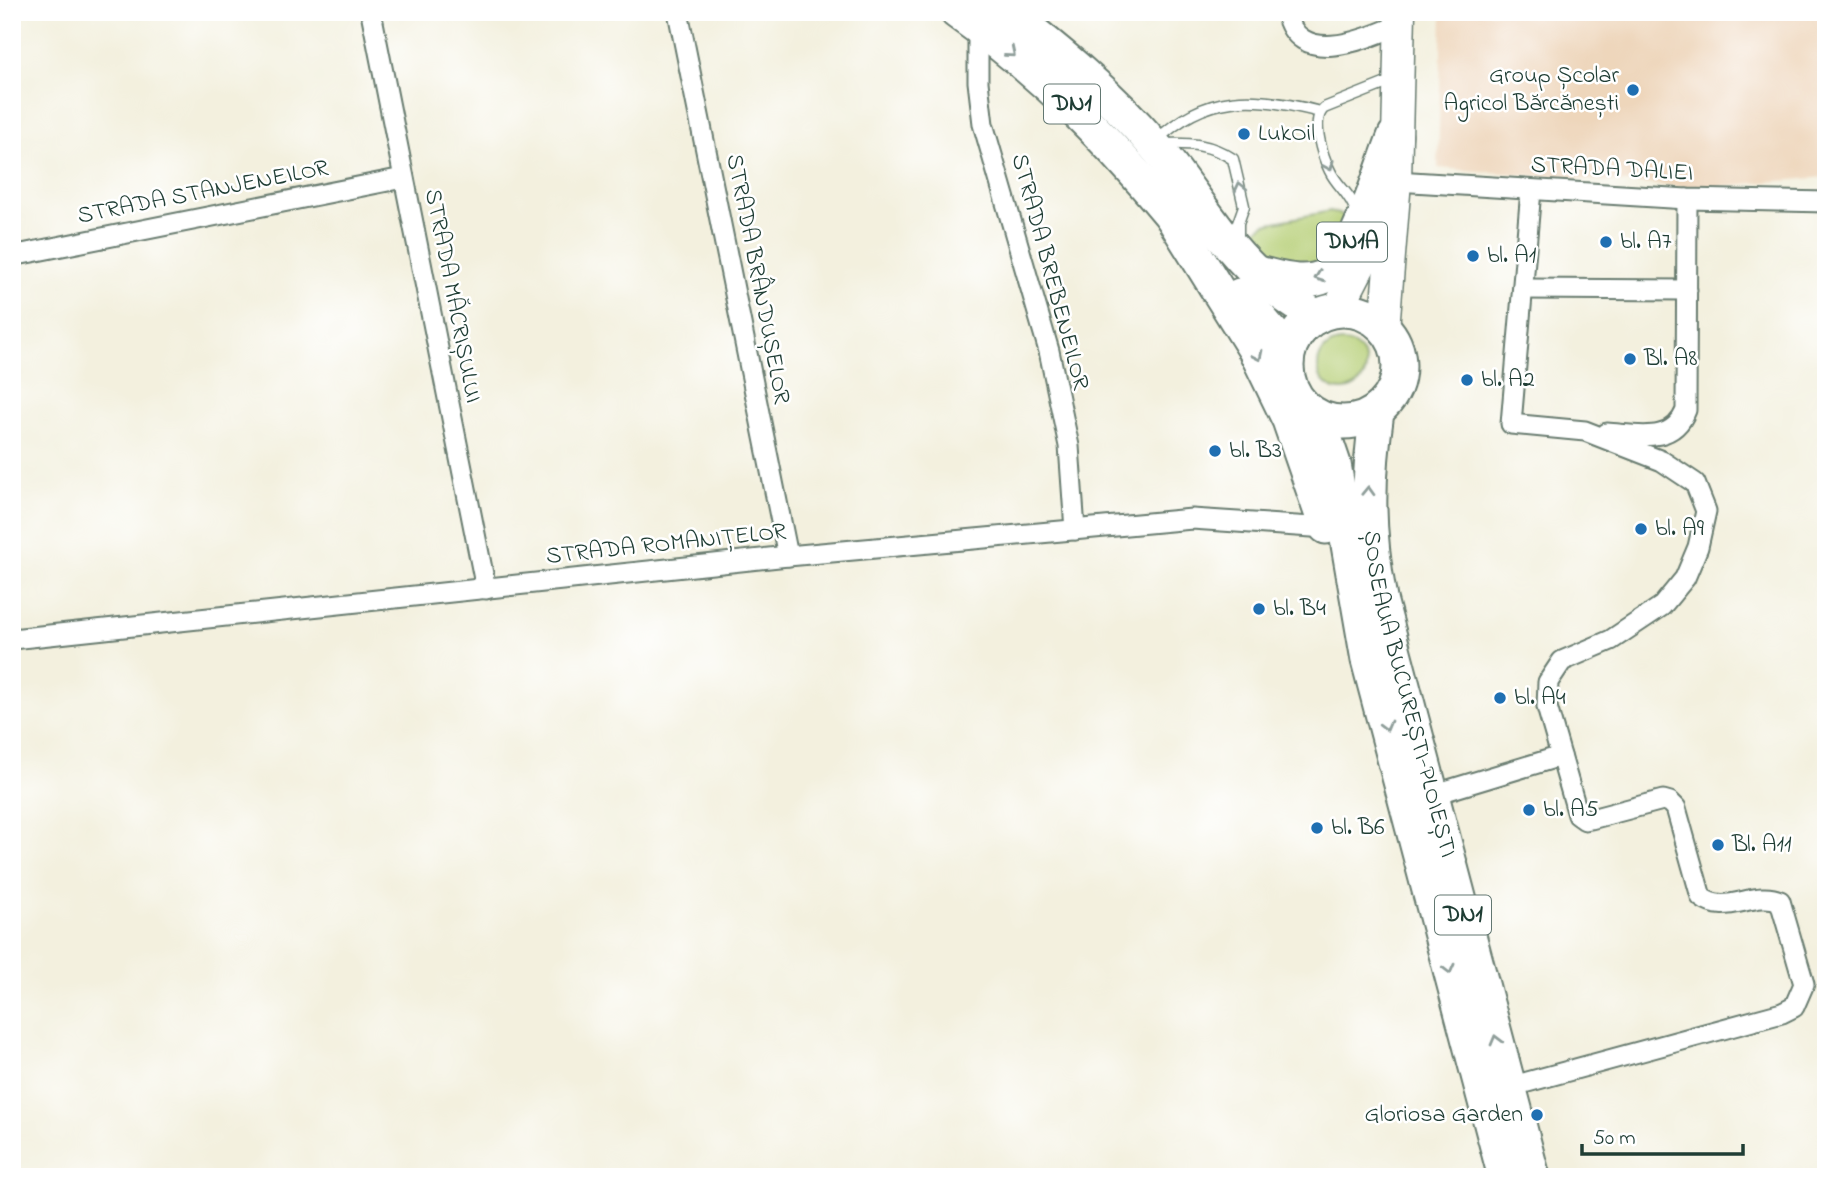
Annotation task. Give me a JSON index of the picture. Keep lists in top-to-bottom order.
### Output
{
  "streets": {
    "highway": ["DN1", "DN1A", "ȘOSEAUA BUCUREȘTI-PLOIEȘTI"],
    "street": [
      "STRADA DALIEI",
      "STRADA STANJENEILOR",
      "STRADA BREBENEILOR",
      "STRADA BRÂNDUȘELOR",
      "STRADA MĂCRIȘULUI",
      "STRADA ROMANIȚELOR"
    ]
  },
  "crossings": [
    ["DN1", "DN1A"],
    ["DN1", "STRADA BREBENEILOR"],
    ["DN1", "STRADA ROMANIȚELOR"],
    ["DN1", "ȘOSEAUA BUCUREȘTI-PLOIEȘTI"],
    ["STRADA DALIEI", "DN1A"],
    ["STRADA STANJENEILOR", "STRADA MĂCRIȘULUI"],
    ["DN1A", "ȘOSEAUA BUCUREȘTI-PLOIEȘTI"],
    ["STRADA BREBENEILOR", "STRADA ROMANIȚELOR"],
    ["STRADA BRÂNDUȘELOR", "STRADA ROMANIȚELOR"],
    ["STRADA MĂCRIȘULUI", "STRADA ROMANIȚELOR"]
  ],
  "places": [
    "Group Școlar Agricol Bărcănești",
    "LukOil",
    "bl. A7",
    "bl. A1",
    "Bl. A8",
    "bl. A2",
    "bl. B3",
    "bl. A9",
    "bl. B4",
    "bl. A4",
    "bl. A5",
    "bl. B6",
    "Bl. A11",
    "Gloriosa Garden"
  ],
  "scale_bar": "50 m"
}
